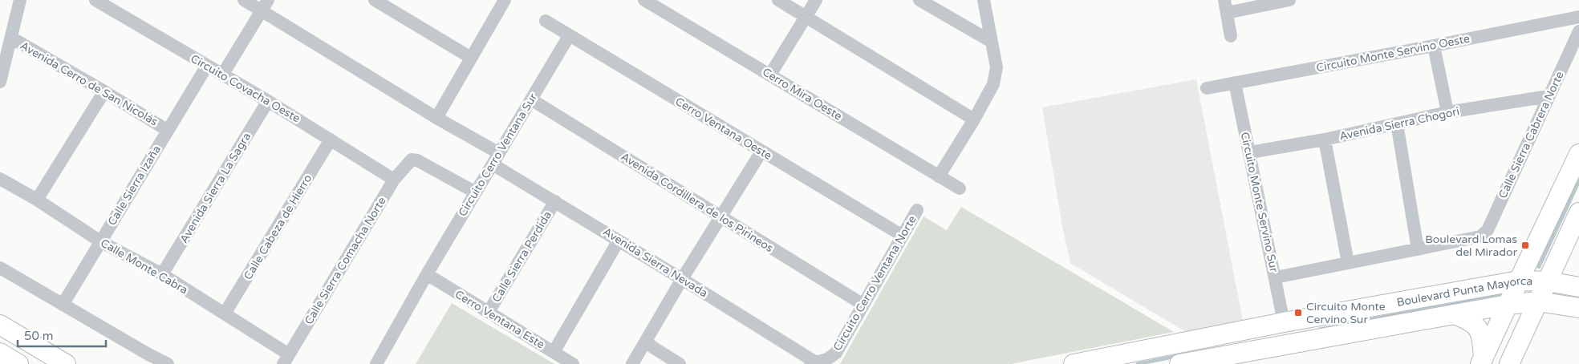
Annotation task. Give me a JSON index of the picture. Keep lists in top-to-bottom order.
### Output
{
  "streets": {
    "street": [
      "Circuito Monte Servino Oeste",
      "Avenida Cerro de San Nicolás",
      "Circuito Covacha Oeste",
      "Cerro Mira Oeste",
      "Avenida Sierra Chogori",
      "Cerro Ventana Oeste",
      "Calle Sierra Cabrera Norte",
      "Circuito Cerro Ventana Sur",
      "Calle Sierra Izaña",
      "Avenida Sierra La Sagra",
      "Avenida Cordillera de los Pirineos",
      "Circuito Monte Servino Sur",
      "Calle Cabeza de Hierro",
      "Calle Sierra Perdida",
      "Calle Sierra Comacha Norte",
      "Avenida Sierra Nevada",
      "Calle Monte Cabra",
      "Circuito Cerro Ventana Norte",
      "Boulevard Punta Mayorca",
      "Cerro Ventana Este"
    ]
  },
  "crossings": [
    ["Circuito Monte Servino Oeste", "Circuito Monte Servino Sur"],
    ["Avenida Cerro de San Nicolás", "Calle Sierra Izaña"],
    ["Circuito Covacha Oeste", "Calle Sierra Izaña"],
    ["Circuito Covacha Oeste", "Avenida Sierra La Sagra"],
    ["Circuito Covacha Oeste", "Calle Cabeza de Hierro"],
    ["Circuito Covacha Oeste", "Calle Sierra Comacha Norte"],
    ["Avenida Sierra Chogori", "Calle Sierra Cabrera Norte"],
    ["Avenida Sierra Chogori", "Circuito Monte Servino Sur"],
    ["Cerro Ventana Oeste", "Circuito Cerro Ventana Sur"],
    ["Cerro Ventana Oeste", "Circuito Cerro Ventana Norte"],
    ["Circuito Cerro Ventana Sur", "Avenida Cordillera de los Pirineos"],
    ["Circuito Cerro Ventana Sur", "Calle Sierra Comacha Norte"],
    ["Circuito Cerro Ventana Sur", "Avenida Sierra Nevada"],
    ["Circuito Cerro Ventana Sur", "Cerro Ventana Este"],
    ["Calle Sierra Izaña", "Calle Monte Cabra"],
    ["Avenida Sierra La Sagra", "Calle Monte Cabra"],
    ["Avenida Cordillera de los Pirineos", "Circuito Cerro Ventana Norte"],
    ["Circuito Monte Servino Sur", "Boulevard Punta Mayorca"],
    ["Calle Cabeza de Hierro", "Calle Monte Cabra"],
    ["Calle Sierra Perdida", "Avenida Sierra Nevada"],
    ["Calle Sierra Perdida", "Cerro Ventana Este"],
    ["Calle Sierra Comacha Norte", "Calle Monte Cabra"],
    ["Avenida Sierra Nevada", "Circuito Cerro Ventana Norte"]
  ],
  "places": {
    "transit": ["Boulevard Lomas del Mirador", "Circuito Monte Cervino Sur"]
  },
  "scale_bar": "50 m"
}
